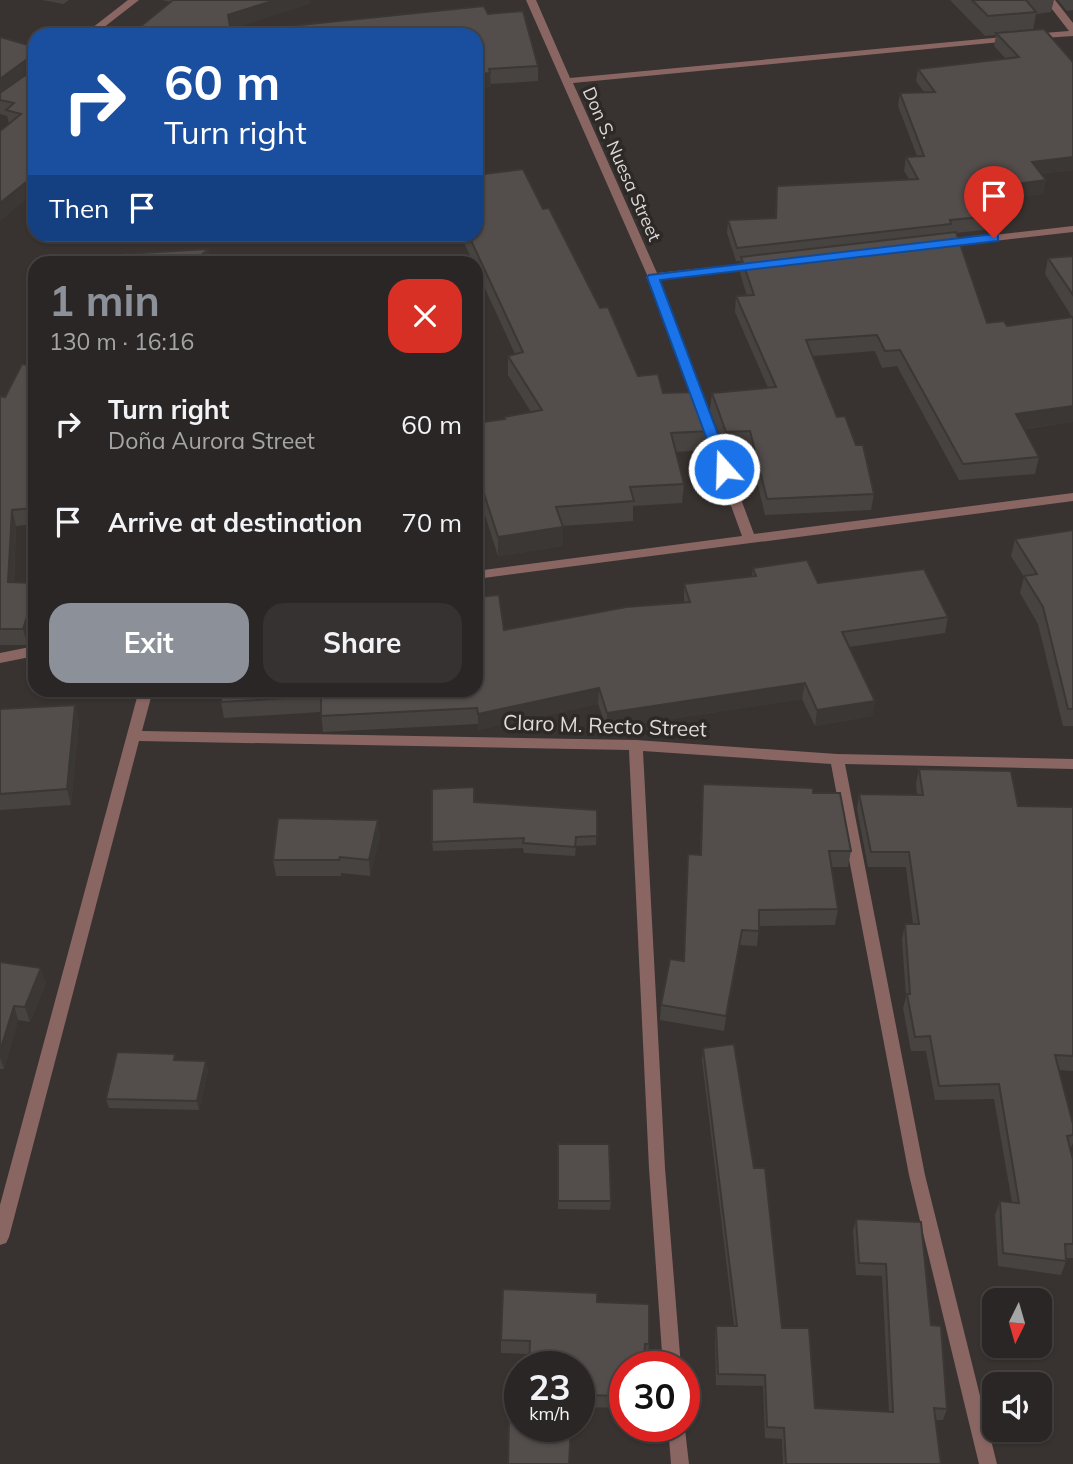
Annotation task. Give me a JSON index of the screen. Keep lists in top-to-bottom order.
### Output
{
  "streets": {
    "street": ["Don S. Nuesa Street", "Claro M. Recto Street"]
  },
  "north": "bottom",
  "page": {
    "turn": ["60 m", "Turn right"],
    "then": "Then",
    "heading": ["1 min", "130 m · 16:16"],
    "list": [
      {
        "name": "Turn right",
        "note": "Doña Aurora Street",
        "value": "60 m"
      },
      {
        "name": "Arrive at destination",
        "value": "70 m"
      }
    ],
    "buttons": ["Exit", "Share"],
    "speed": "23 km/h",
    "limit": "30"
  }
}
